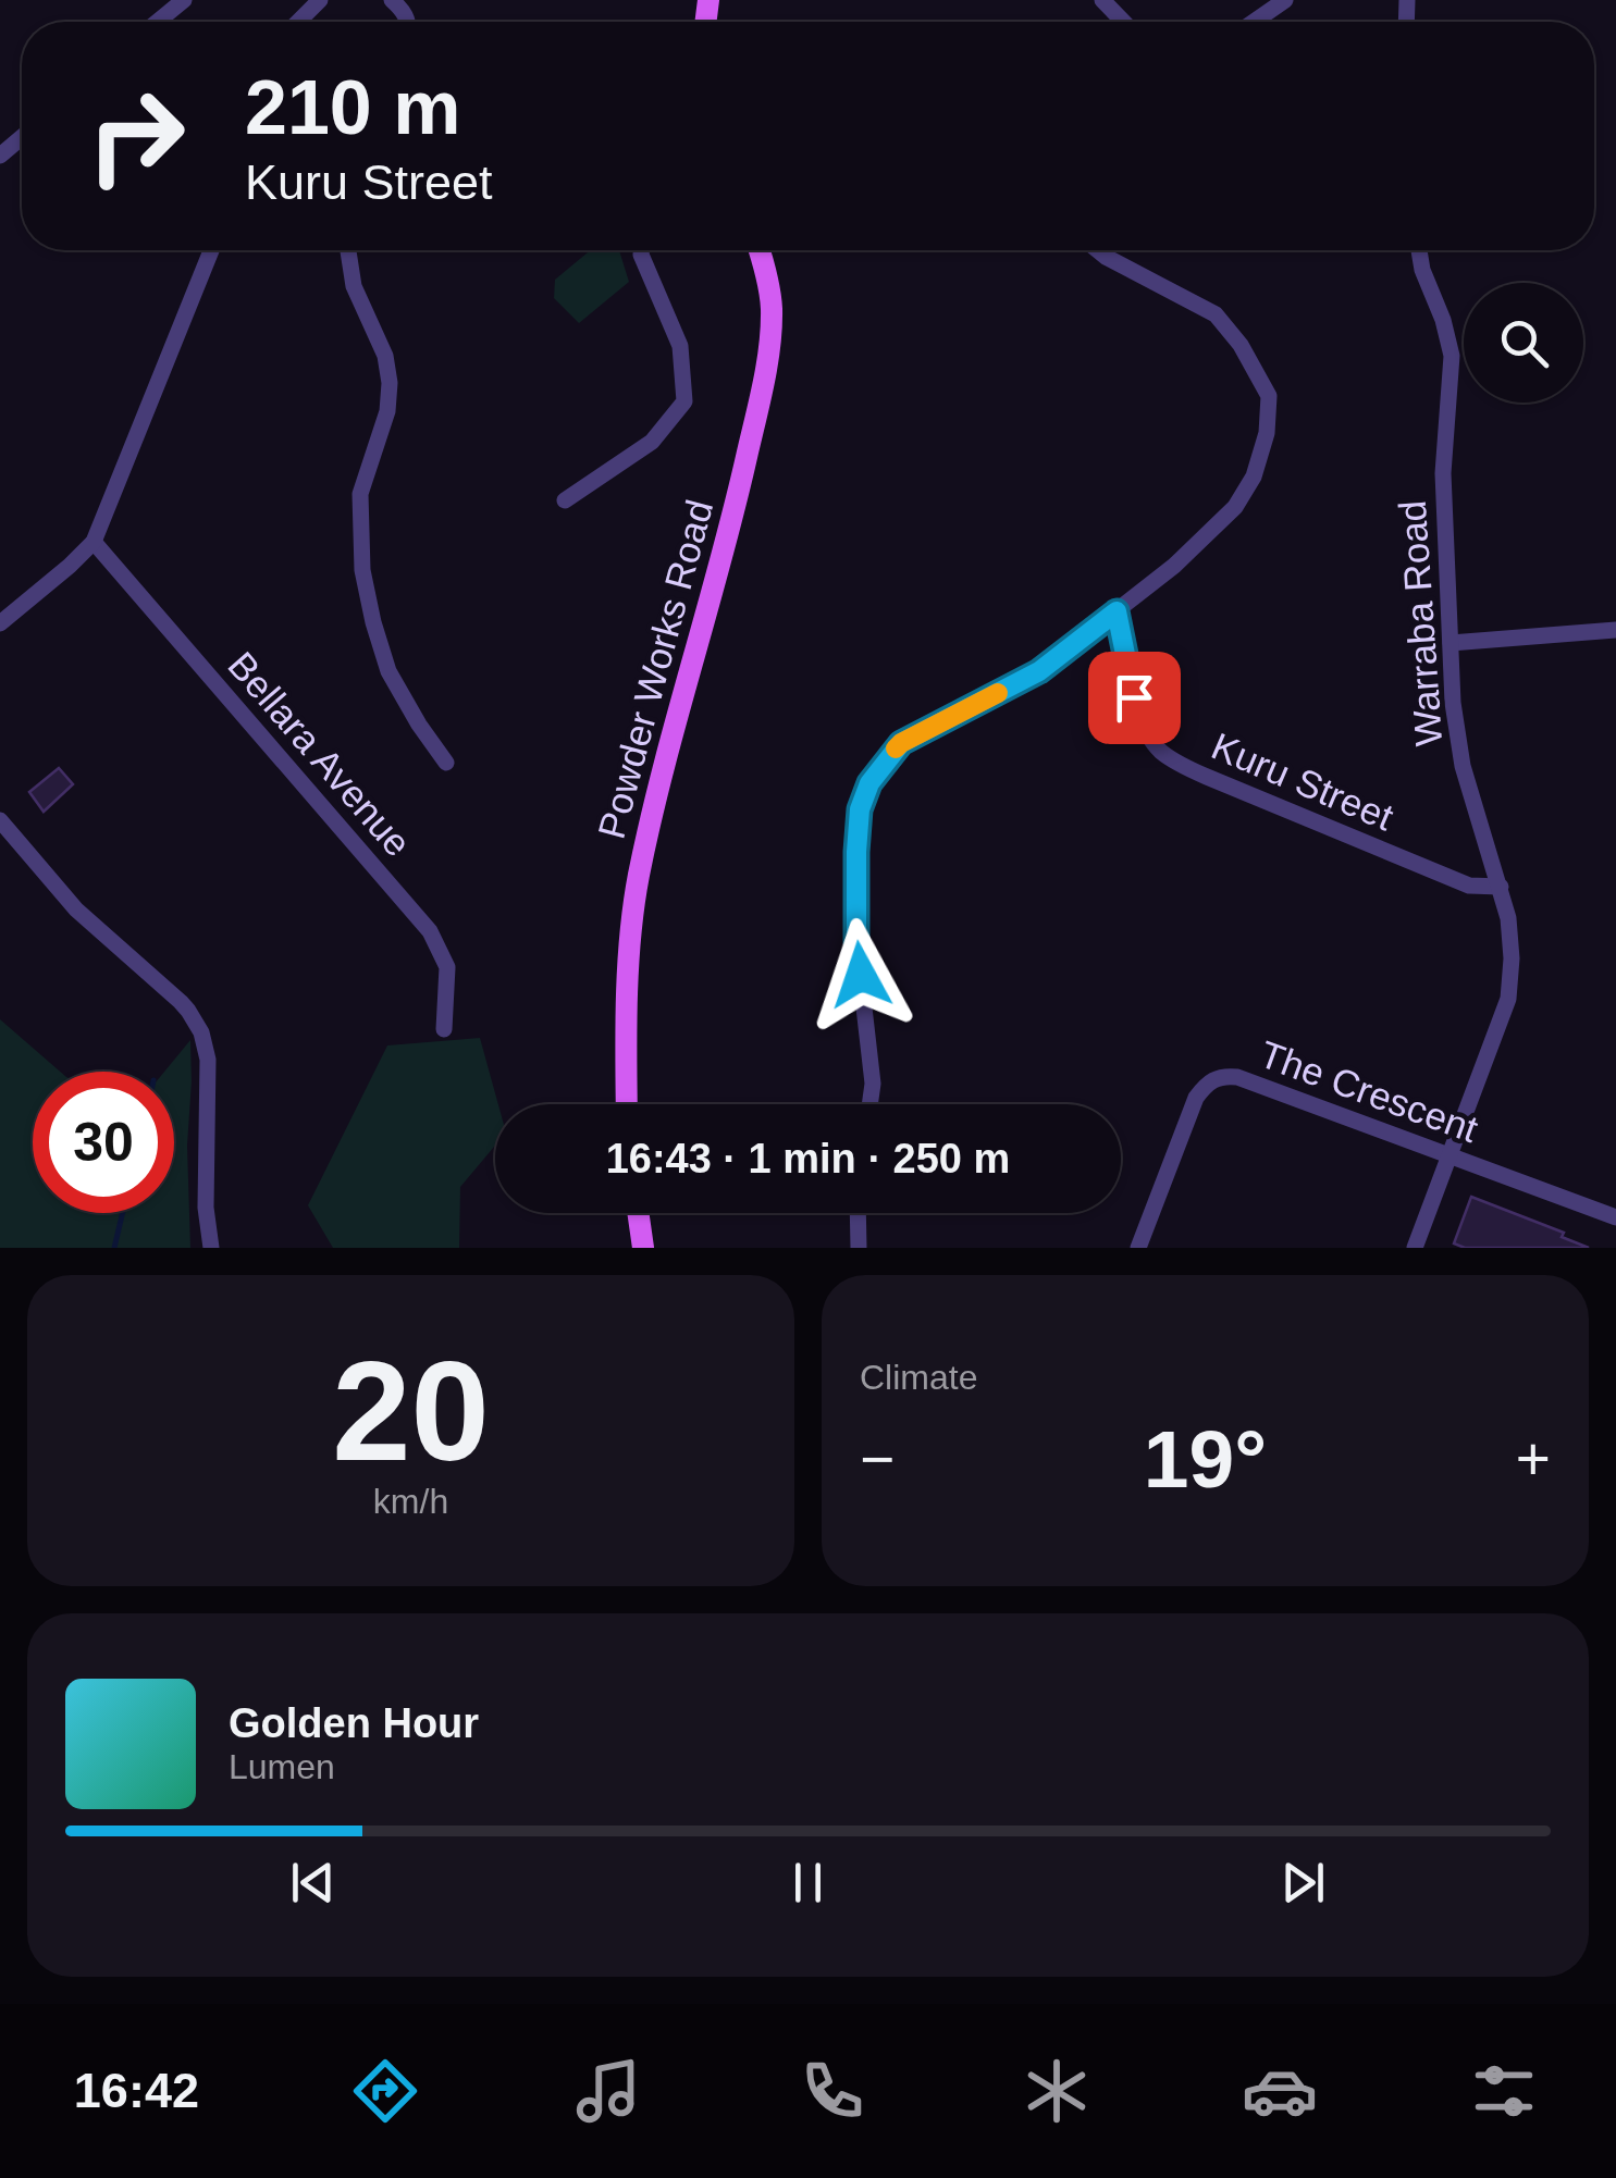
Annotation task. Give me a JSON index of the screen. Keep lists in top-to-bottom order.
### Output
{
  "streets": {
    "main road": ["Powder Works Road"],
    "street": [
      "Warraba Road",
      "Bellara Avenue",
      "Kuru Street",
      "The Crescent"
    ]
  },
  "crossings": [
    ["Warraba Road", "Kuru Street"],
    ["Warraba Road", "The Crescent"]
  ],
  "page": {
    "turn": ["210 m", "Kuru Street"],
    "limit": "30",
    "trip": "16:43 · 1 min · 250 m",
    "tile": [
      ["20", "km/h"],
      "Climate"
    ],
    "heat": ["−", "19°", "+"],
    "song": ["Golden Hour", "Lumen"],
    "tabs": "16:42"
  }
}
